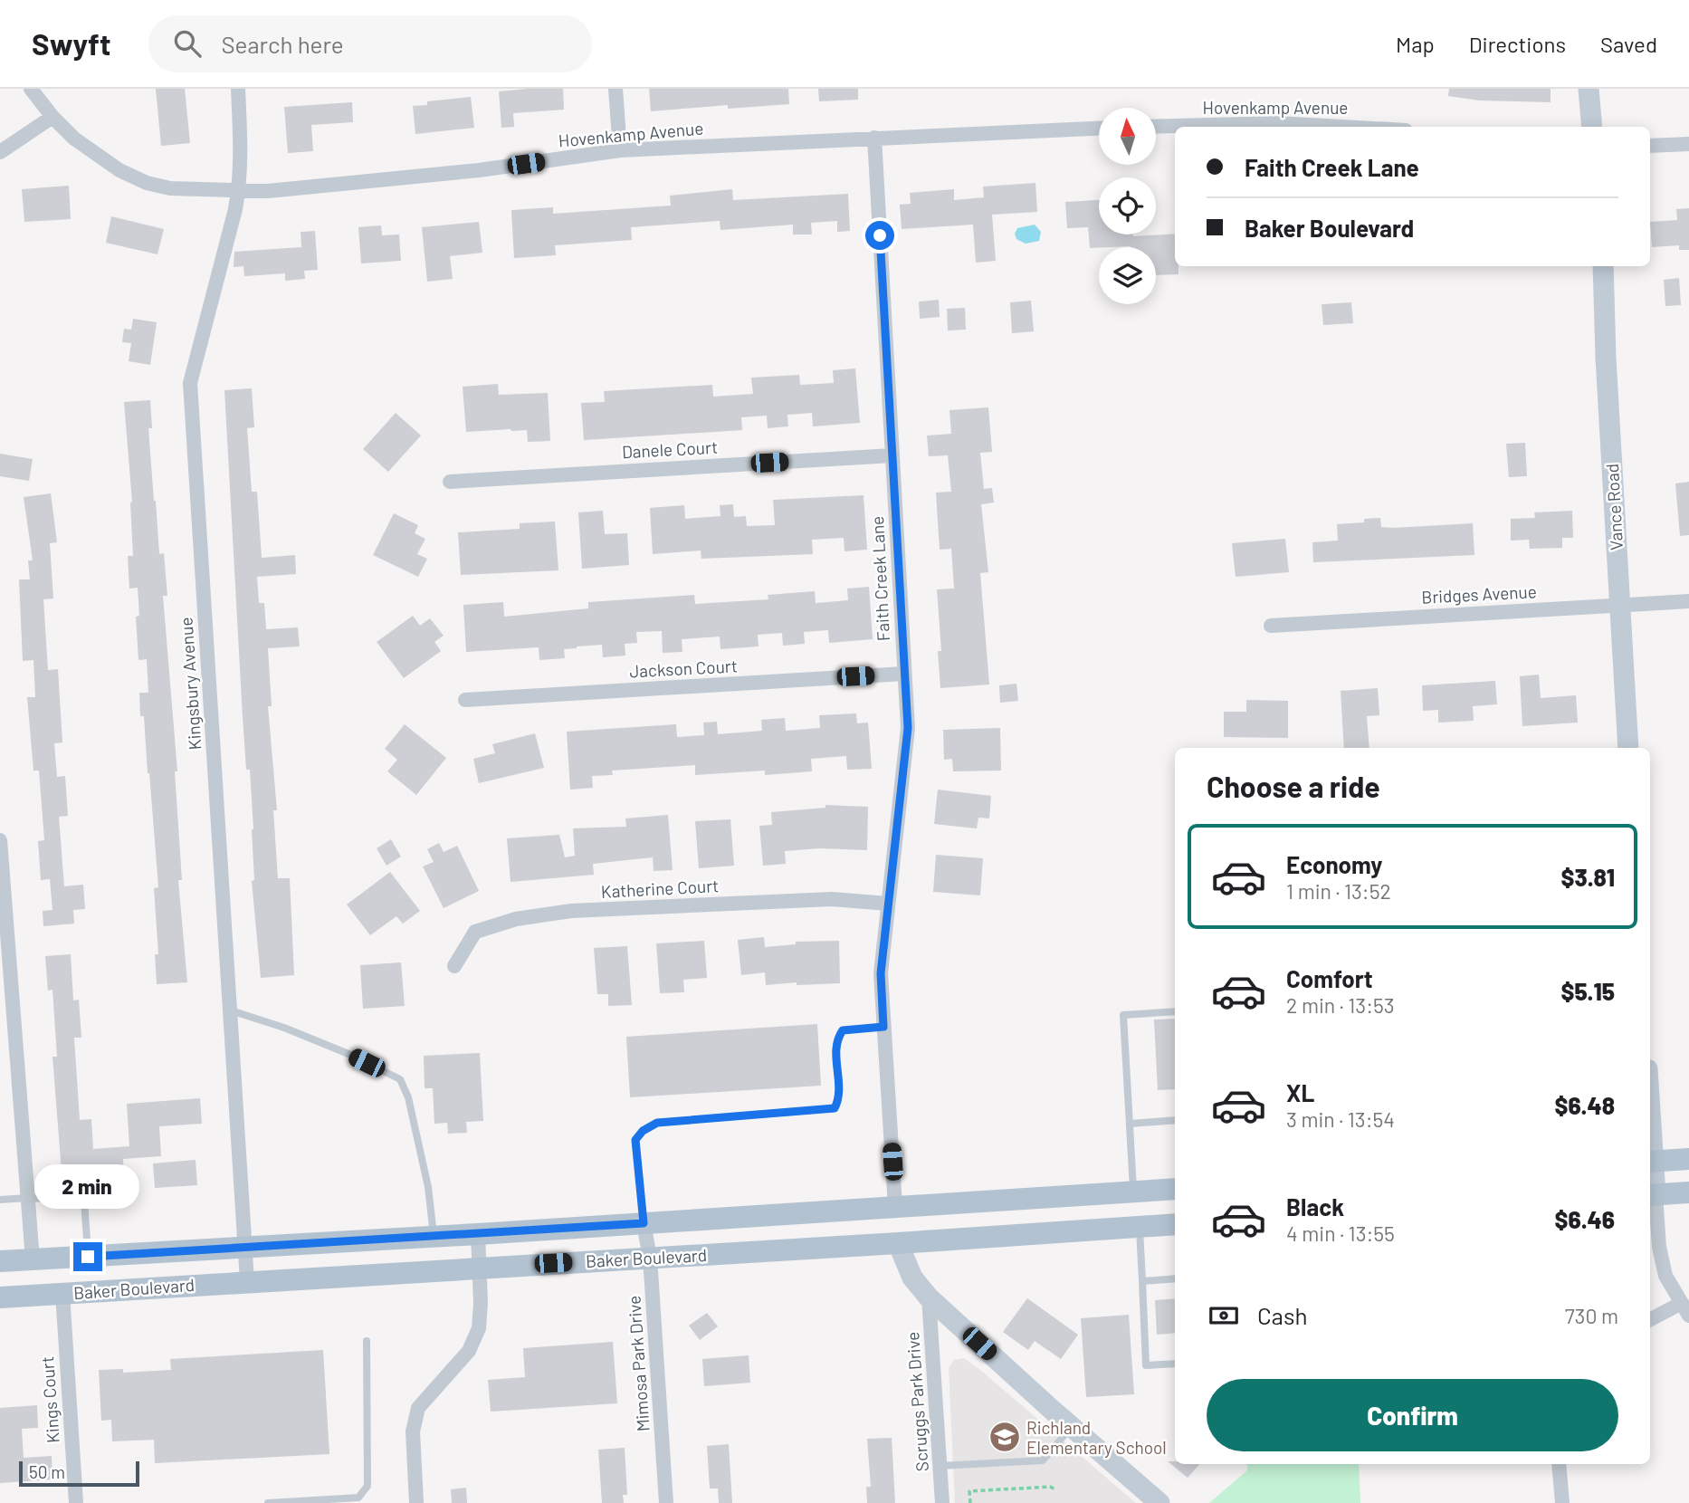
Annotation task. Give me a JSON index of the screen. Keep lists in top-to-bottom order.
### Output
{
  "streets": {
    "main road": ["Baker Boulevard"],
    "street": [
      "Hovenkamp Avenue",
      "Danele Court",
      "Vance Road",
      "Faith Creek Lane",
      "Bridges Avenue",
      "Jackson Court",
      "Kingsbury Avenue",
      "Katherine Court",
      "Mimosa Park Drive",
      "Kings Court",
      "Scruggs Park Drive"
    ]
  },
  "crossings": [
    ["Hovenkamp Avenue", "Faith Creek Lane"],
    ["Hovenkamp Avenue", "Kingsbury Avenue"],
    ["Danele Court", "Faith Creek Lane"],
    ["Vance Road", "Bridges Avenue"],
    ["Faith Creek Lane", "Jackson Court"],
    ["Faith Creek Lane", "Katherine Court"],
    ["Faith Creek Lane", "Baker Boulevard"],
    ["Kingsbury Avenue", "Baker Boulevard"],
    ["Baker Boulevard", "Mimosa Park Drive"],
    ["Baker Boulevard", "Kings Court"]
  ],
  "places": {
    "school or university": ["Richland Elementary School"]
  },
  "scale_bar": "50 m",
  "north": "top",
  "page": {
    "header": "Swyft",
    "search": "Search here",
    "nav": ["Map", "Directions", "Saved"],
    "banner": ["Faith Creek Lane", "Baker Boulevard"],
    "heading": "Choose a ride",
    "list": [
      {
        "name": "Economy",
        "note": "1 min · 13:52",
        "value": "$3.81"
      },
      {
        "name": "Comfort",
        "note": "2 min · 13:53",
        "value": "$5.15"
      },
      {
        "name": "XL",
        "note": "3 min · 13:54",
        "value": "$6.48"
      },
      {
        "name": "Black",
        "note": "4 min · 13:55",
        "value": "$6.46"
      }
    ],
    "bubble": "2 min",
    "pay": ["Cash", "730 m"],
    "buttons": "Confirm",
    "scale": "50 m"
  }
}
